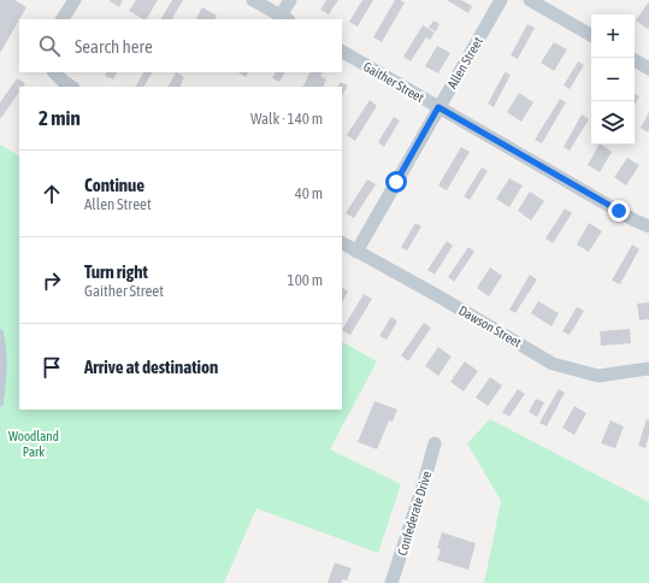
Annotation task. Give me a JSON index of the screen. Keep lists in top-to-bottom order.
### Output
{
  "streets": {
    "street": [
      "Allen Street",
      "Gaither Street",
      "Dawson Street",
      "Confederate Drive"
    ]
  },
  "crossings": [
    ["Allen Street", "Gaither Street"],
    ["Allen Street", "Dawson Street"]
  ],
  "parks": ["Woodland Park"],
  "page": {
    "map_buttons": ["+", "−"],
    "search": "Search here",
    "heading": ["2 min", "Walk · 140 m"],
    "list": [
      ["Continue", "Allen Street", "40 m"],
      ["Turn right", "Gaither Street", "100 m"],
      "Arrive at destination"
    ]
  }
}
